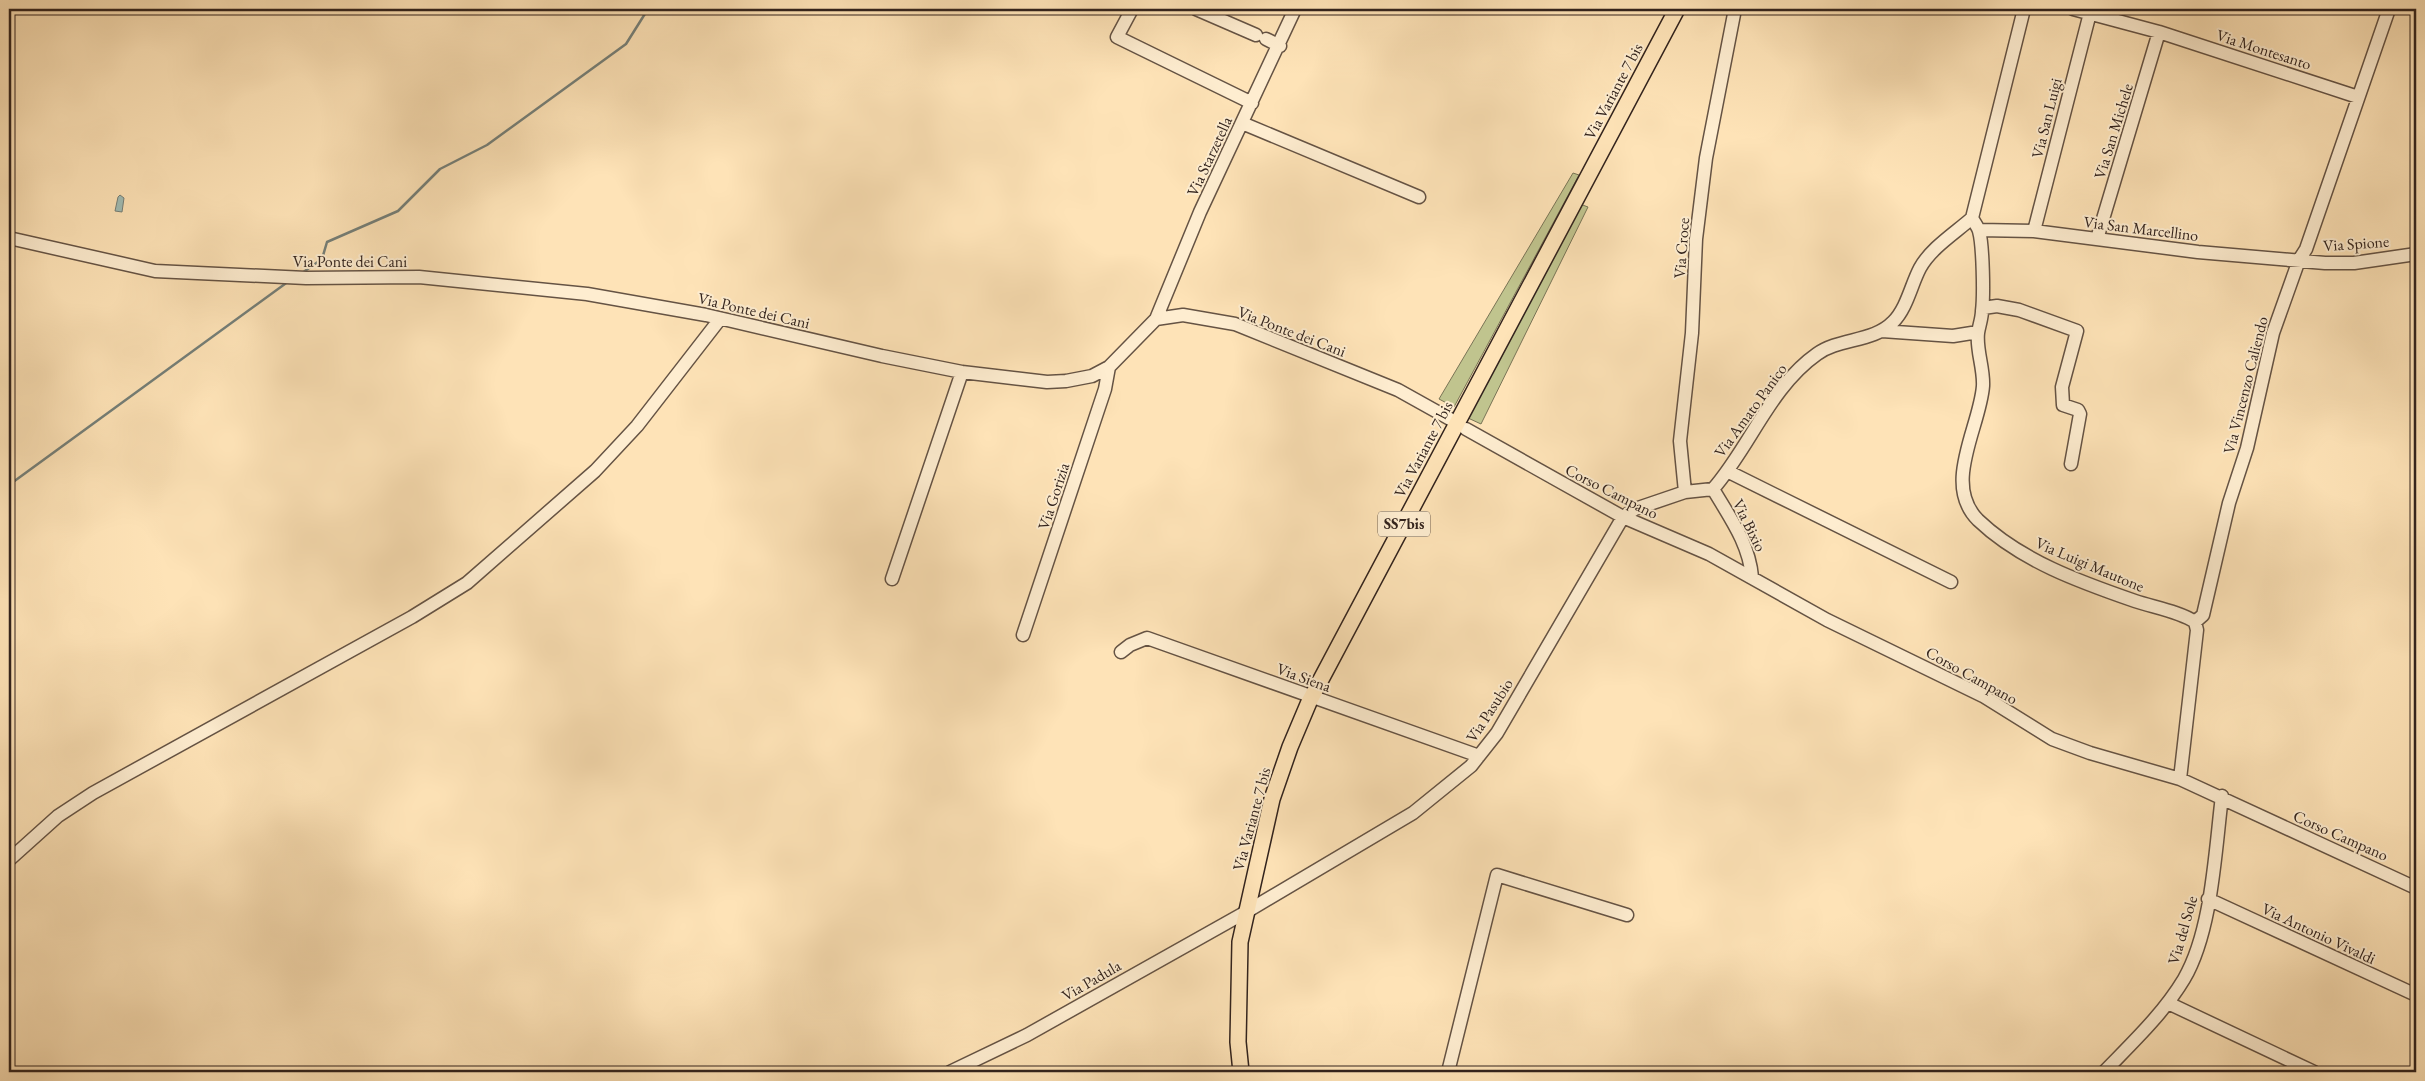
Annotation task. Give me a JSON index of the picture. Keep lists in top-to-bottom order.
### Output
{
  "streets": {
    "main road": ["Via Variante 7 bis", "SS7bis"],
    "street": [
      "Via Montesanto",
      "Via San Luigi",
      "Via San Michele",
      "Via Starzetella",
      "Via San Marcellino",
      "Via Spione",
      "Via Croce",
      "Via Ponte dei Cani",
      "Via Vincenzo Caliendo",
      "Via Amato Panico",
      "Corso Campano",
      "Via Gorizia",
      "Via Bixio",
      "Via Luigi Mautone",
      "Via Siena",
      "Via Pasubio",
      "Via del Sole",
      "Via Antonio Vivaldi",
      "Via Padula"
    ]
  },
  "crossings": [
    ["Via Montesanto", "Via San Luigi"],
    ["Via Montesanto", "Via San Michele"],
    ["Via Montesanto", "Via Vincenzo Caliendo"],
    ["Via Variante 7 bis", "Via Siena"],
    ["Via Variante 7 bis", "Via Pasubio"],
    ["Via Variante 7 bis", "Via Padula"],
    ["Via San Luigi", "Via San Marcellino"],
    ["Via San Michele", "Via San Marcellino"],
    ["Via Starzetella", "Via Ponte dei Cani"],
    ["Via San Marcellino", "Via Spione"],
    ["Via San Marcellino", "Via Vincenzo Caliendo"],
    ["Via San Marcellino", "Via Luigi Mautone"],
    ["Via Spione", "Via Vincenzo Caliendo"],
    ["Via Ponte dei Cani", "Via Gorizia"],
    ["Via Vincenzo Caliendo", "Corso Campano"],
    ["Via Vincenzo Caliendo", "Via Luigi Mautone"],
    ["Via Amato Panico", "Via Bixio"],
    ["Corso Campano", "Via Bixio"],
    ["Corso Campano", "Via Pasubio"],
    ["Corso Campano", "Via del Sole"],
    ["Via Siena", "Via Pasubio"],
    ["Via Pasubio", "Via Padula"],
    ["Via del Sole", "Via Antonio Vivaldi"]
  ]
}
